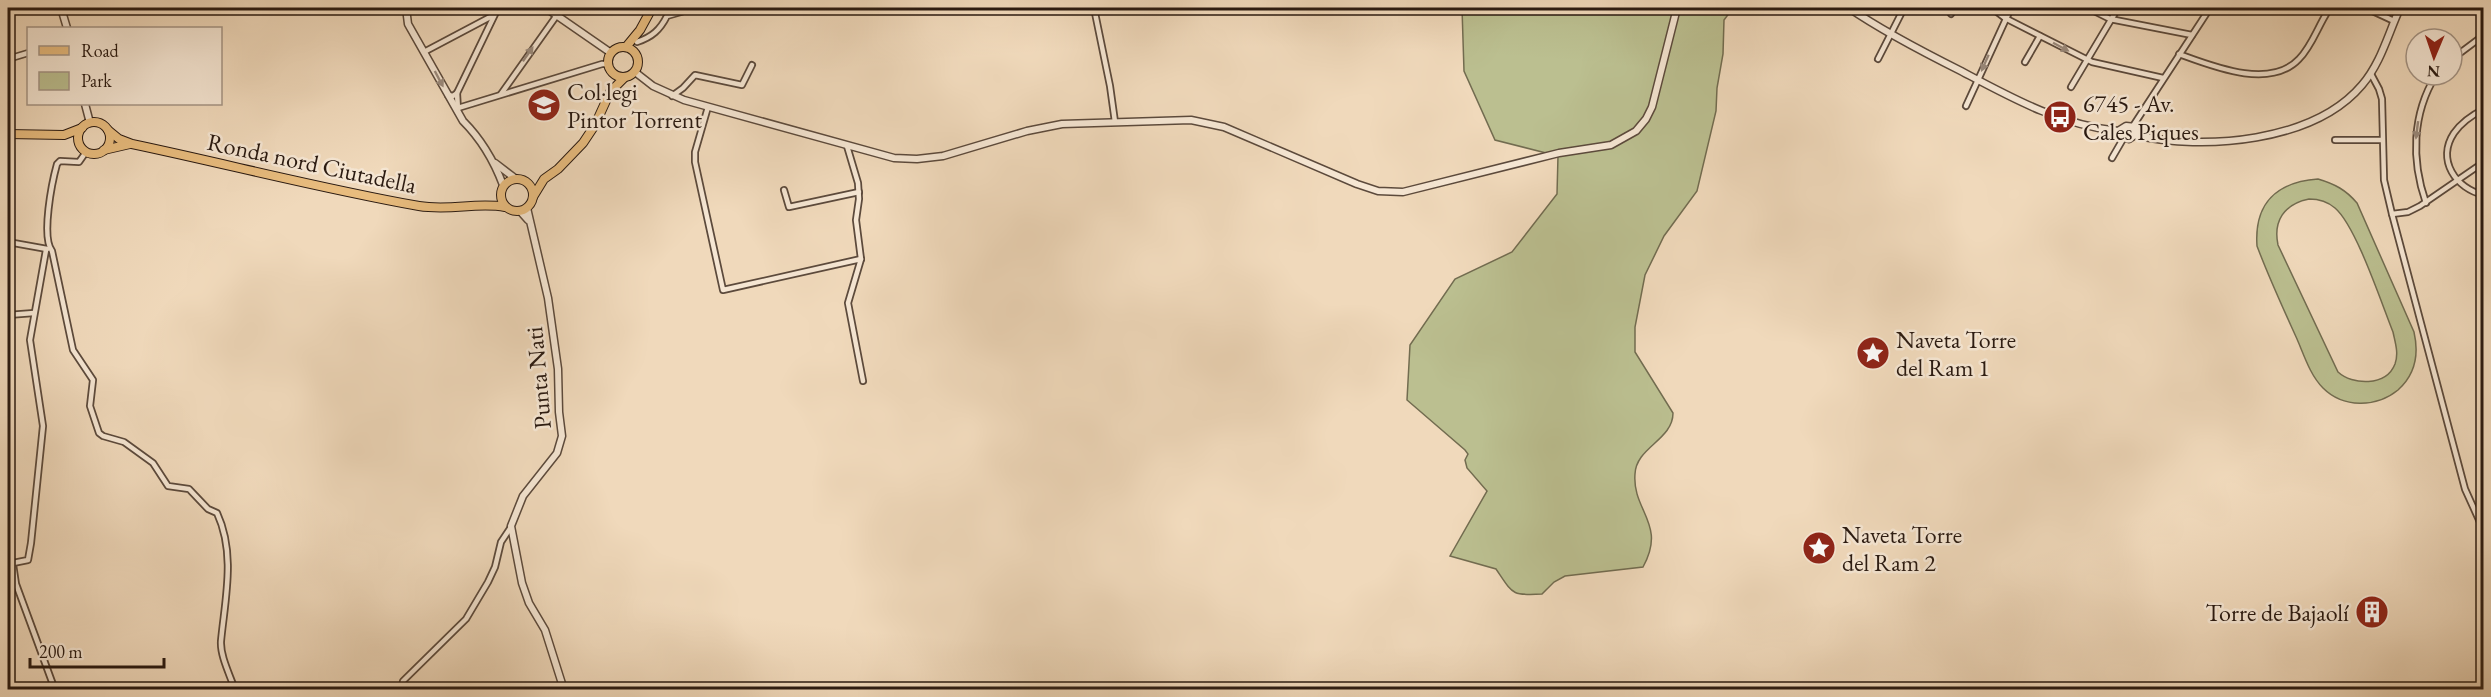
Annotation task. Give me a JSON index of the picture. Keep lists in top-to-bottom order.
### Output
{
  "streets": {
    "main road": ["Ronda nord Ciutadella"],
    "street": ["Punta Nati"]
  },
  "crossings": [
    ["Ronda nord Ciutadella", "Punta Nati"]
  ],
  "places": {
    "school or university": ["Col·legi Pintor Torrent"],
    "bus stop": ["6745 - Av. Cales Piques"],
    "place": ["Naveta Torre del Ram 1", "Naveta Torre del Ram 2"],
    "building": ["Torre de Bajaolí"]
  },
  "legend": ["Road", "Park"],
  "scale_bar": "200 m",
  "north": "bottom"
}
